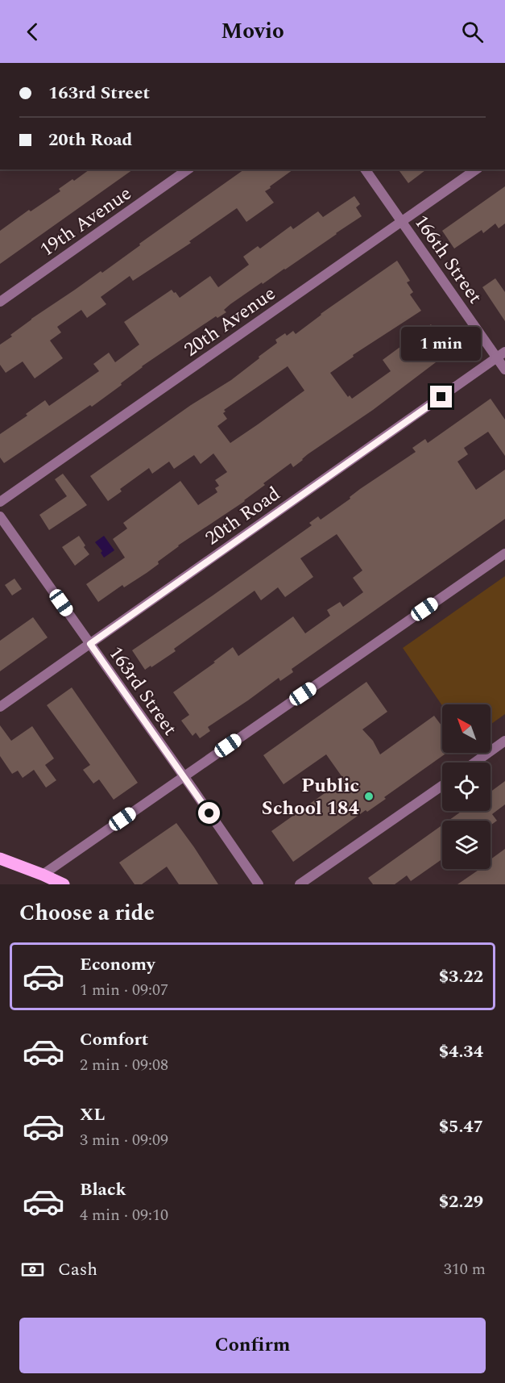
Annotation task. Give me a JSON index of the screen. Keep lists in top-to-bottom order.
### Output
{
  "streets": {
    "street": [
      "19th Avenue",
      "166th Street",
      "20th Avenue",
      "20th Road",
      "163rd Street"
    ]
  },
  "crossings": [
    ["166th Street", "20th Avenue"],
    ["166th Street", "20th Road"],
    ["20th Road", "163rd Street"]
  ],
  "places": ["Public School 184"],
  "north": "top left",
  "page": {
    "header": "Movio",
    "banner": ["163rd Street", "20th Road"],
    "bubble": "1 min",
    "heading": "Choose a ride",
    "list": [
      {
        "name": "Economy",
        "note": "1 min · 09:07",
        "value": "$3.22"
      },
      {
        "name": "Comfort",
        "note": "2 min · 09:08",
        "value": "$4.34"
      },
      {
        "name": "XL",
        "note": "3 min · 09:09",
        "value": "$5.47"
      },
      {
        "name": "Black",
        "note": "4 min · 09:10",
        "value": "$2.29"
      }
    ],
    "pay": ["Cash", "310 m"],
    "buttons": "Confirm"
  }
}
